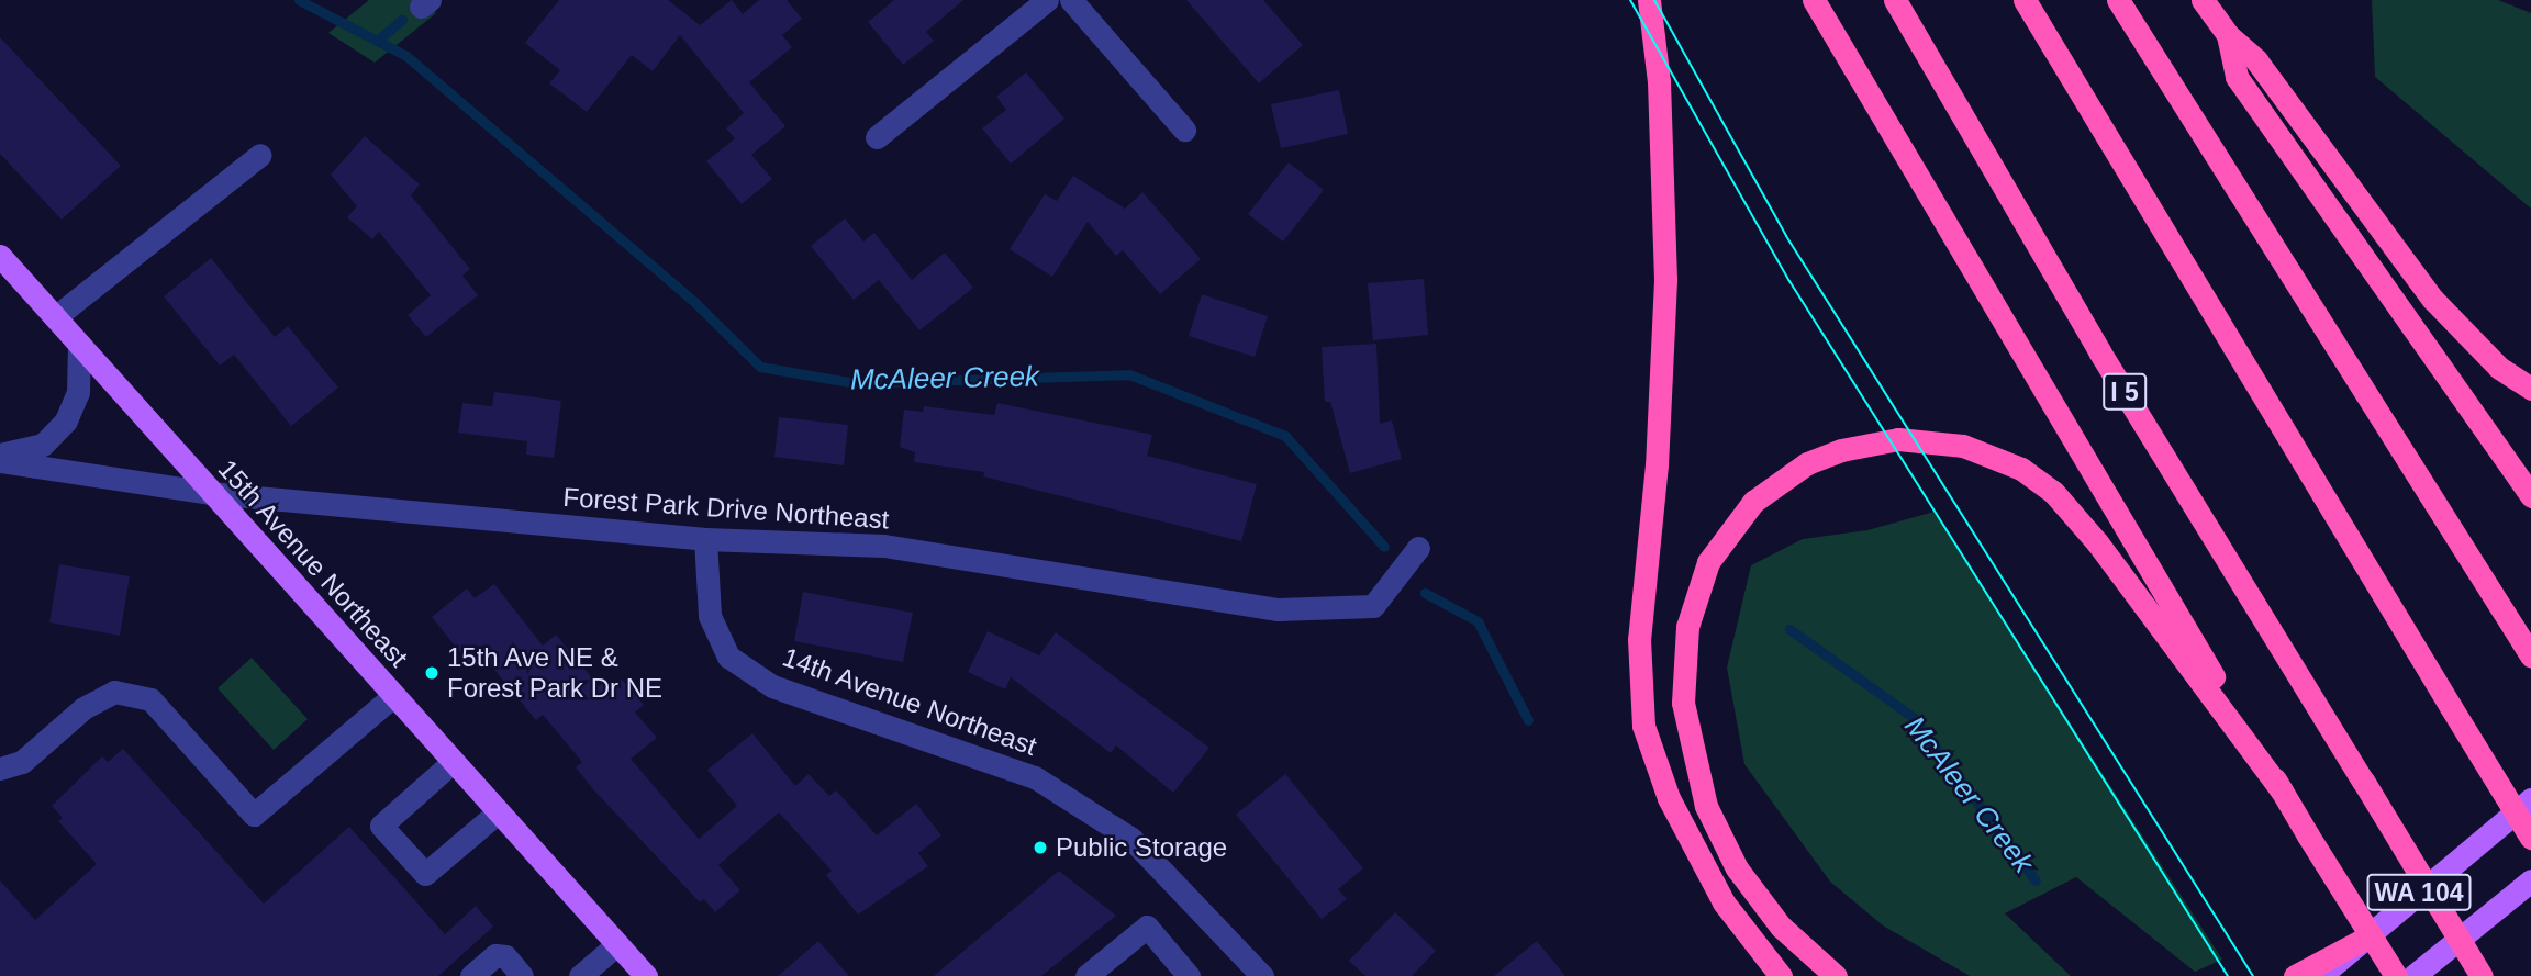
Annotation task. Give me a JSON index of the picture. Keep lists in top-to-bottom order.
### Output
{
  "streets": {
    "highway": ["I 5"],
    "main road": ["15th Avenue Northeast", "WA 104"],
    "street": ["Forest Park Drive Northeast", "14th Avenue Northeast"]
  },
  "crossings": [
    ["Forest Park Drive Northeast", "15th Avenue Northeast"],
    ["Forest Park Drive Northeast", "14th Avenue Northeast"]
  ],
  "water": ["McAleer Creek"],
  "places": ["15th Ave NE & Forest Park Dr NE", "Public Storage"]
}
